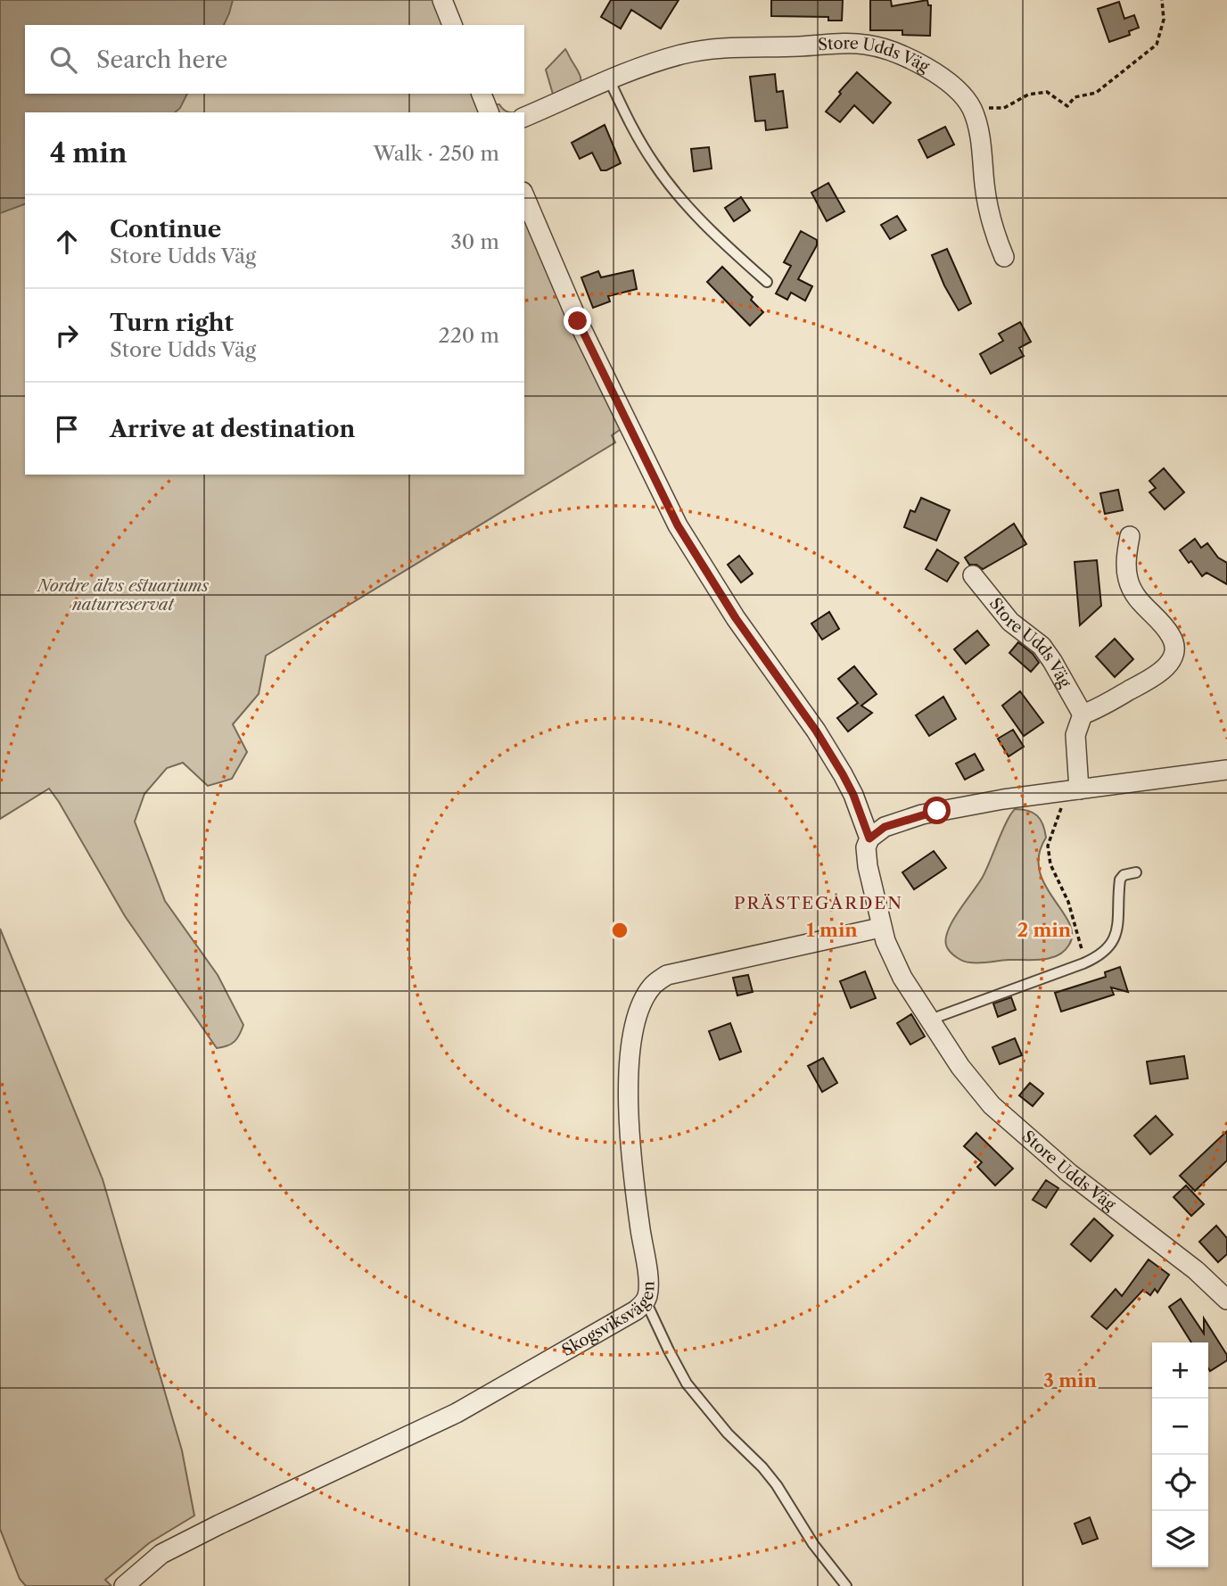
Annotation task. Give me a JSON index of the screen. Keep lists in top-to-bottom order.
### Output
{
  "streets": {
    "street": ["Store Udds Väg", "Skogsviksvägen"]
  },
  "crossings": [
    ["Store Udds Väg", "Skogsviksvägen"]
  ],
  "districts": ["PRÄSTEGÅRDEN"],
  "parks": ["Nordre älvs estuariums naturreservat"],
  "page": {
    "search": "Search here",
    "heading": ["4 min", "Walk · 250 m"],
    "list": [
      ["Continue", "Store Udds Väg", "30 m"],
      ["Turn right", "Store Udds Väg", "220 m"],
      "Arrive at destination"
    ],
    "map_buttons": ["+", "−"]
  },
  "rings": ["1 min", "2 min", "3 min"]
}
